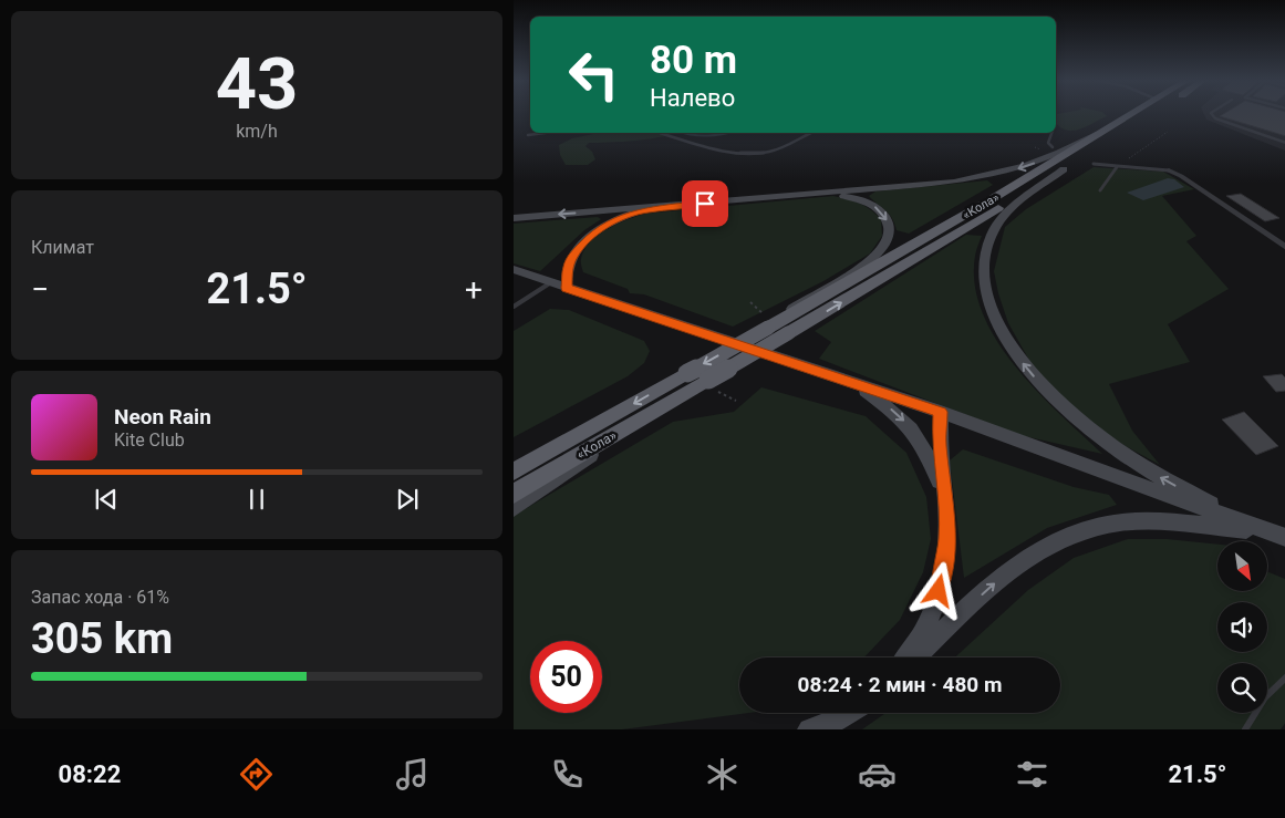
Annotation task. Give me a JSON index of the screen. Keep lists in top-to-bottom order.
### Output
{
  "streets": {
    "highway": ["«Кола»"]
  },
  "north": "bottom right",
  "page": {
    "tile": [
      ["43", "km/h"],
      "Климат",
      ["Запас хода · 61%", "305 km"]
    ],
    "turn": ["80 m", "Налево"],
    "heat": ["−", "21.5°", "+"],
    "song": ["Neon Rain", "Kite Club"],
    "limit": "50",
    "trip": "08:24 · 2 мин · 480 m",
    "tabs": ["08:22", "21.5°"]
  }
}
